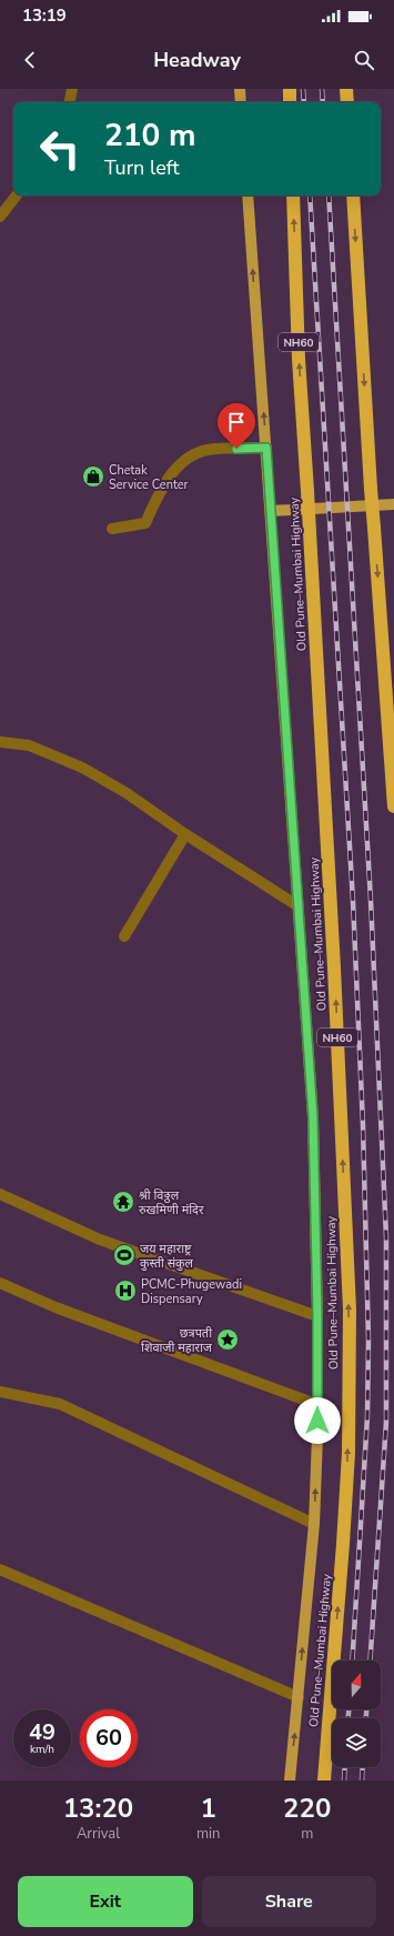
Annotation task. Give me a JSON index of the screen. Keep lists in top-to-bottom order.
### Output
{
  "streets": {
    "highway": ["NH60", "Old Pune–Mumbai Highway"]
  },
  "places": {
    "shop": ["Chetak Service Center"],
    "temple": ["श्री विठ्ठल रुखमिणी मंदिर"],
    "sports": ["जय महाराष्ट्र कुस्ती संकुल"],
    "hospital": ["PCMC-Phugewadi Dispensary"],
    "place": ["छत्रपती शिवाजी महाराज"]
  },
  "north": "top",
  "page": {
    "status": "13:19",
    "header": "Headway",
    "turn": ["210 m", "Turn left"],
    "speed": "49 km/h",
    "limit": "60",
    "eta": [
      "13:20",
      "Arrival",
      "1",
      "min",
      "220",
      "m"
    ],
    "buttons": ["Exit", "Share"]
  }
}
